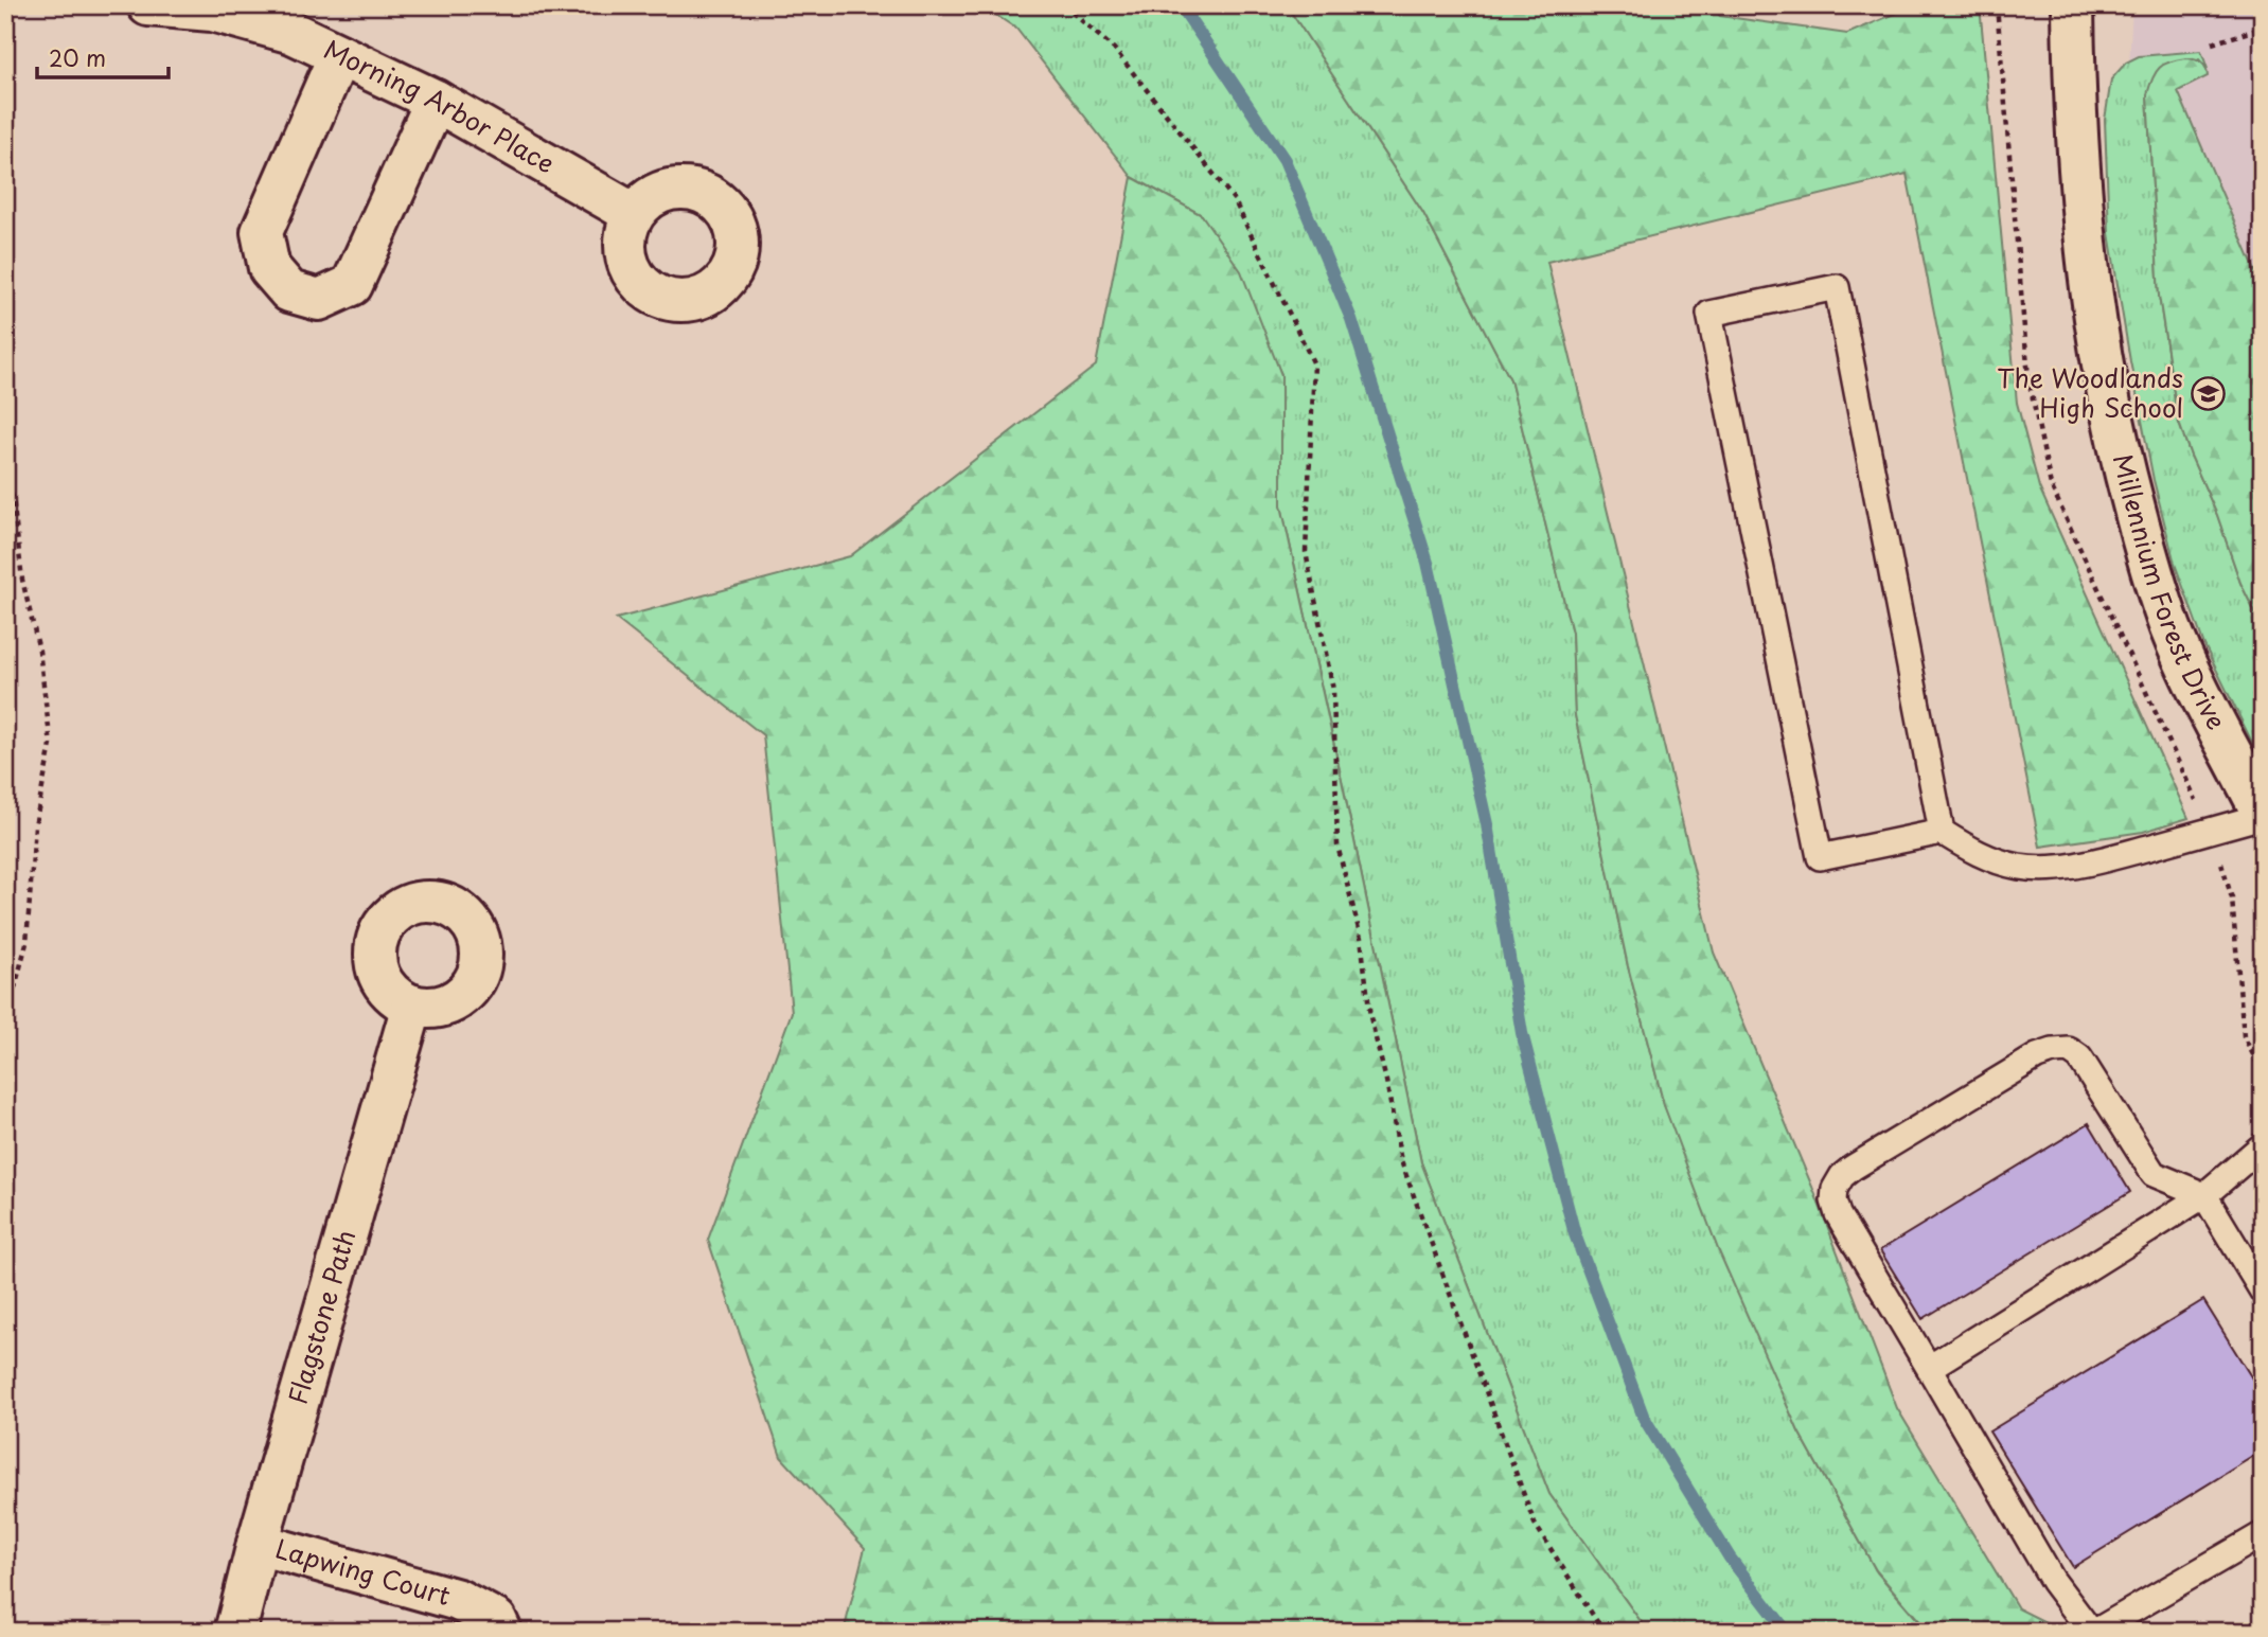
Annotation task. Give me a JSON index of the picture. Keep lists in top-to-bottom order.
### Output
{
  "streets": {
    "street": [
      "Morning Arbor Place",
      "Millennium Forest Drive",
      "Flagstone Path",
      "Lapwing Court"
    ]
  },
  "crossings": [
    ["Flagstone Path", "Lapwing Court"]
  ],
  "places": {
    "school or university": ["The Woodlands High School"]
  },
  "scale_bar": "20 m"
}
